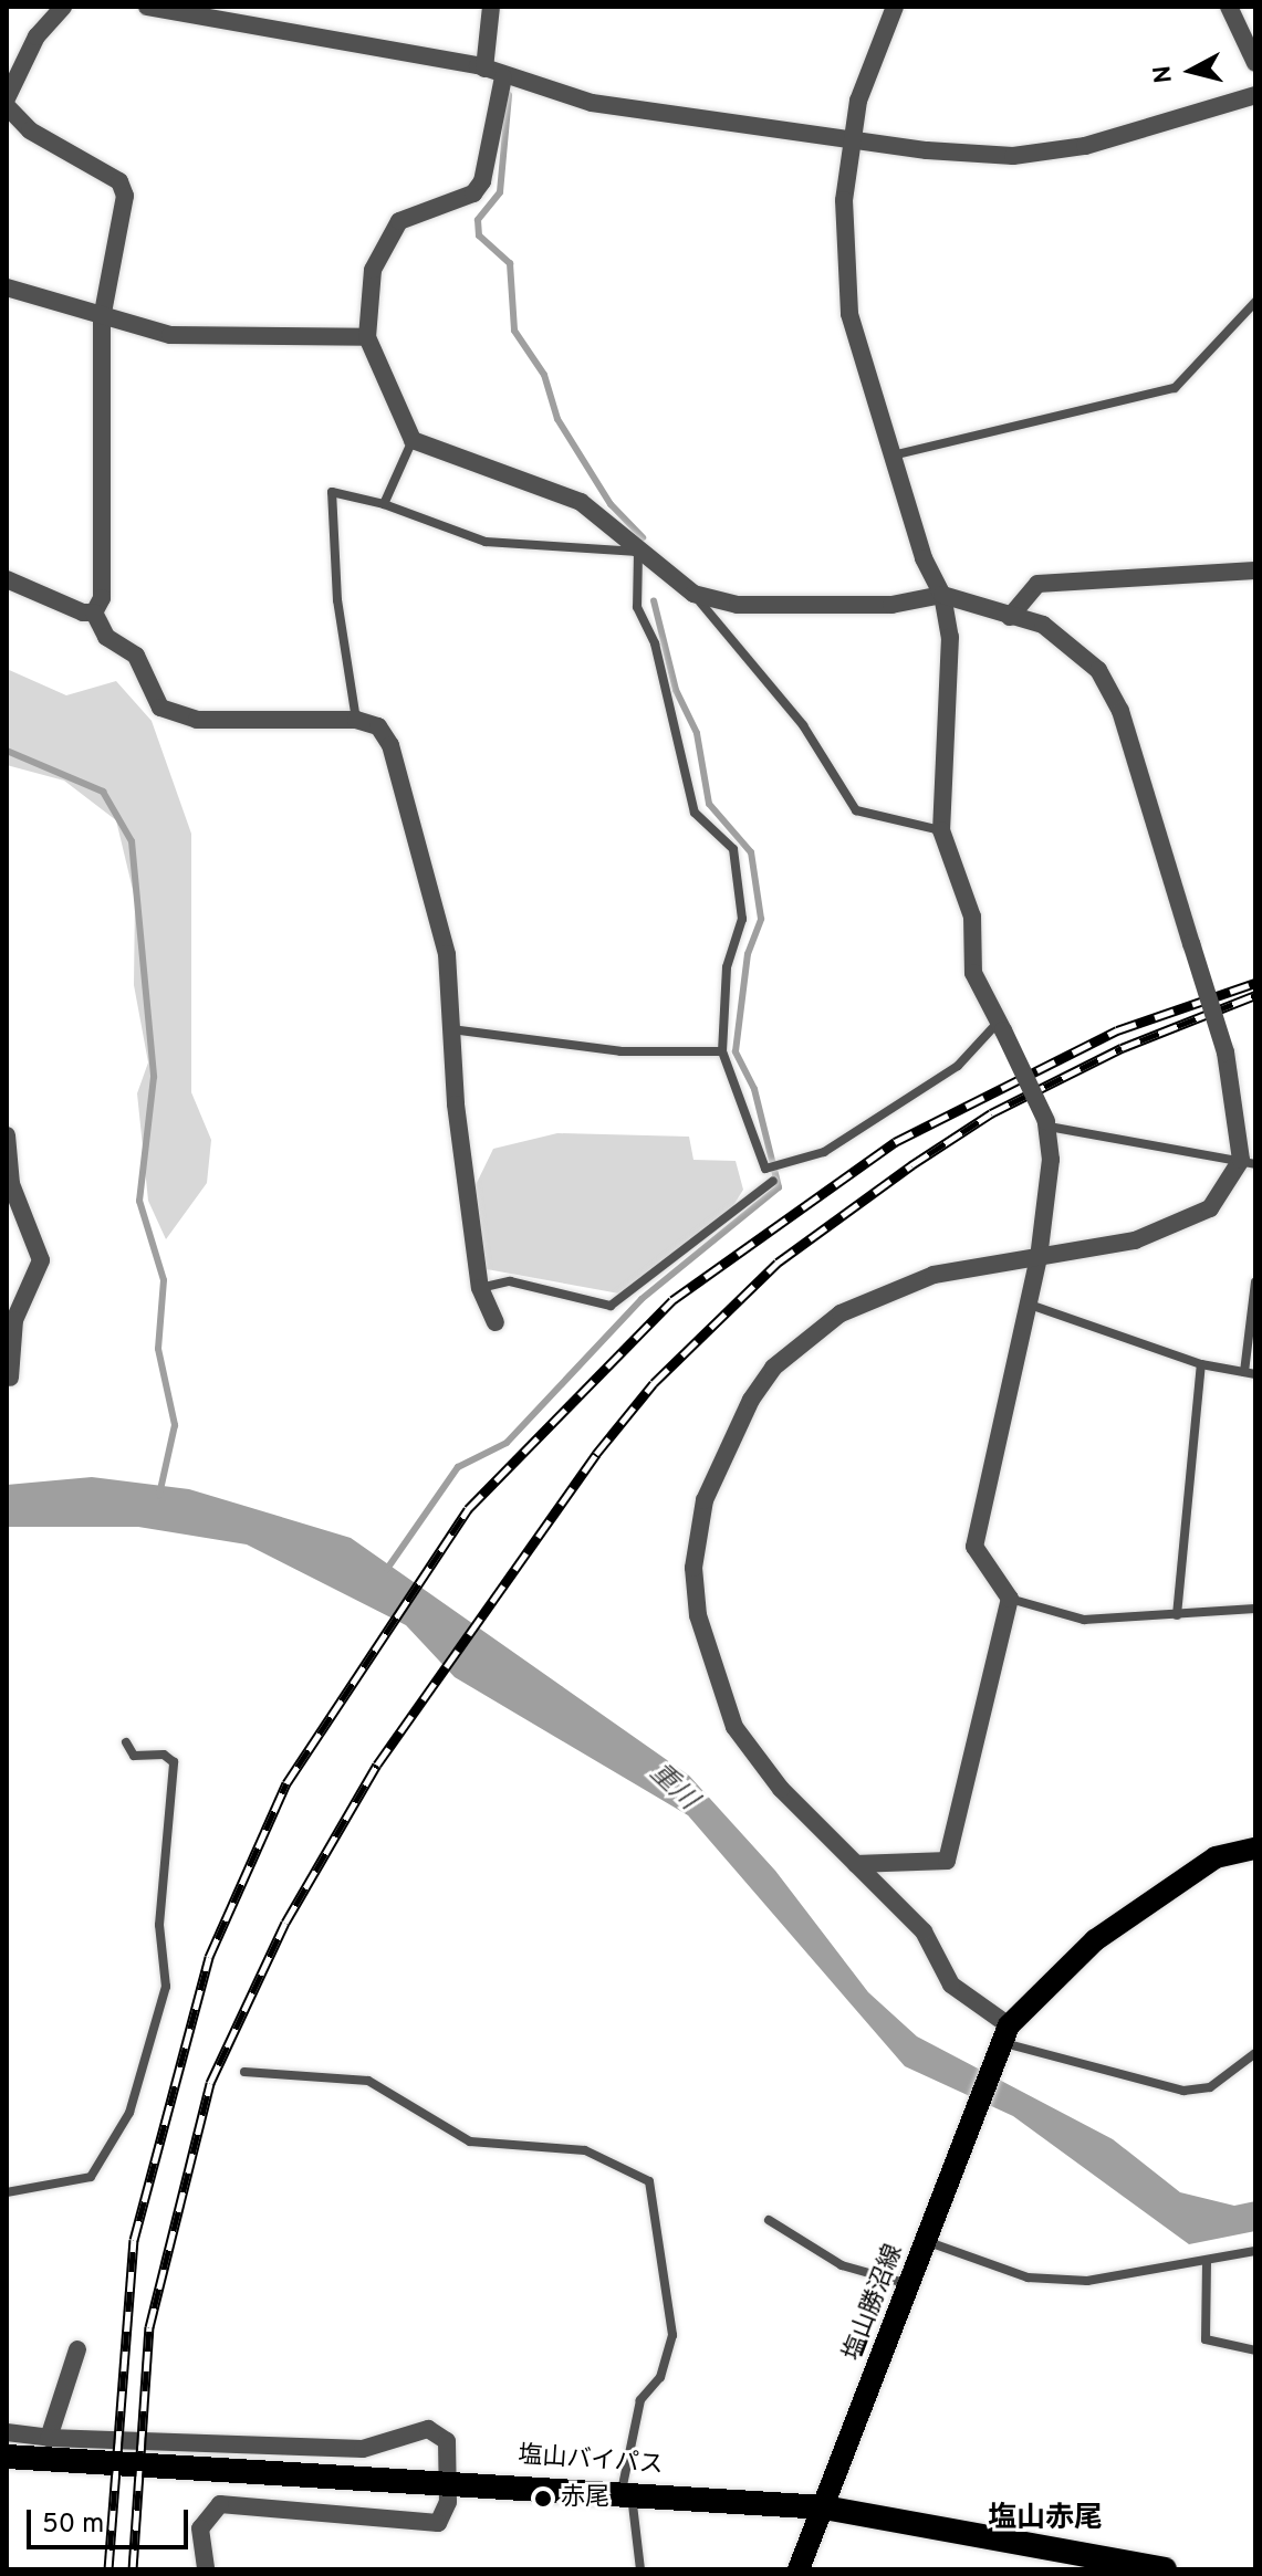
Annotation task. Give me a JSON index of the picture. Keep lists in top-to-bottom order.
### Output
{
  "streets": {
    "highway": ["塩山バイパス"],
    "main road": ["塩山勝沼線"]
  },
  "crossings": [
    ["塩山勝沼線", "塩山バイパス"]
  ],
  "districts": ["塩山赤尾"],
  "water": ["重川"],
  "places": ["赤尾"],
  "scale_bar": "50 m",
  "north": "left"
}
